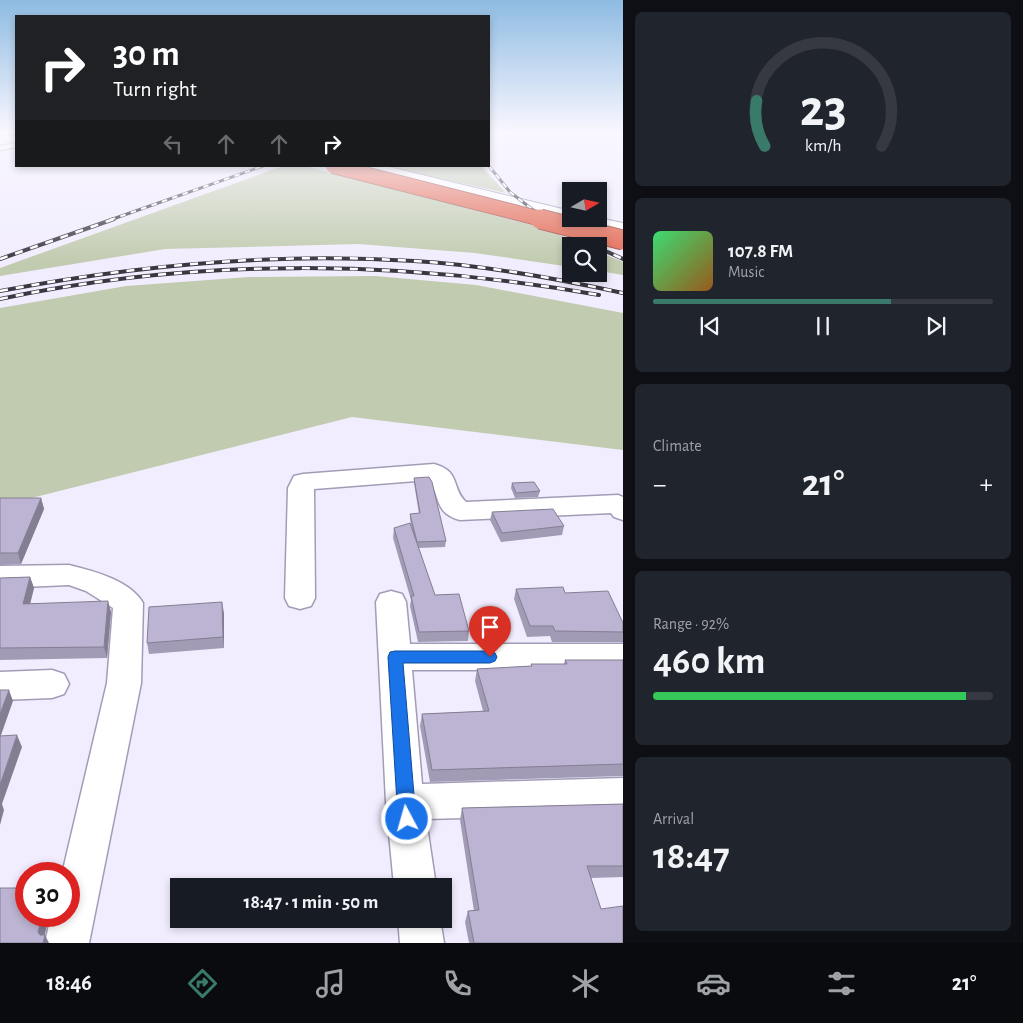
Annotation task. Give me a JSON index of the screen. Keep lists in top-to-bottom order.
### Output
{
  "north": "right",
  "page": {
    "turn": ["30 m", "Turn right"],
    "song": ["107.8 FM", "Music"],
    "tile": [
      "Climate",
      ["Range · 92%", "460 km"],
      ["Arrival", "18:47"]
    ],
    "heat": ["−", "21°", "+"],
    "limit": "30",
    "trip": "18:47 · 1 min · 50 m",
    "tabs": ["18:46", "21°"],
    "gauge": ["23", "km/h"]
  }
}
